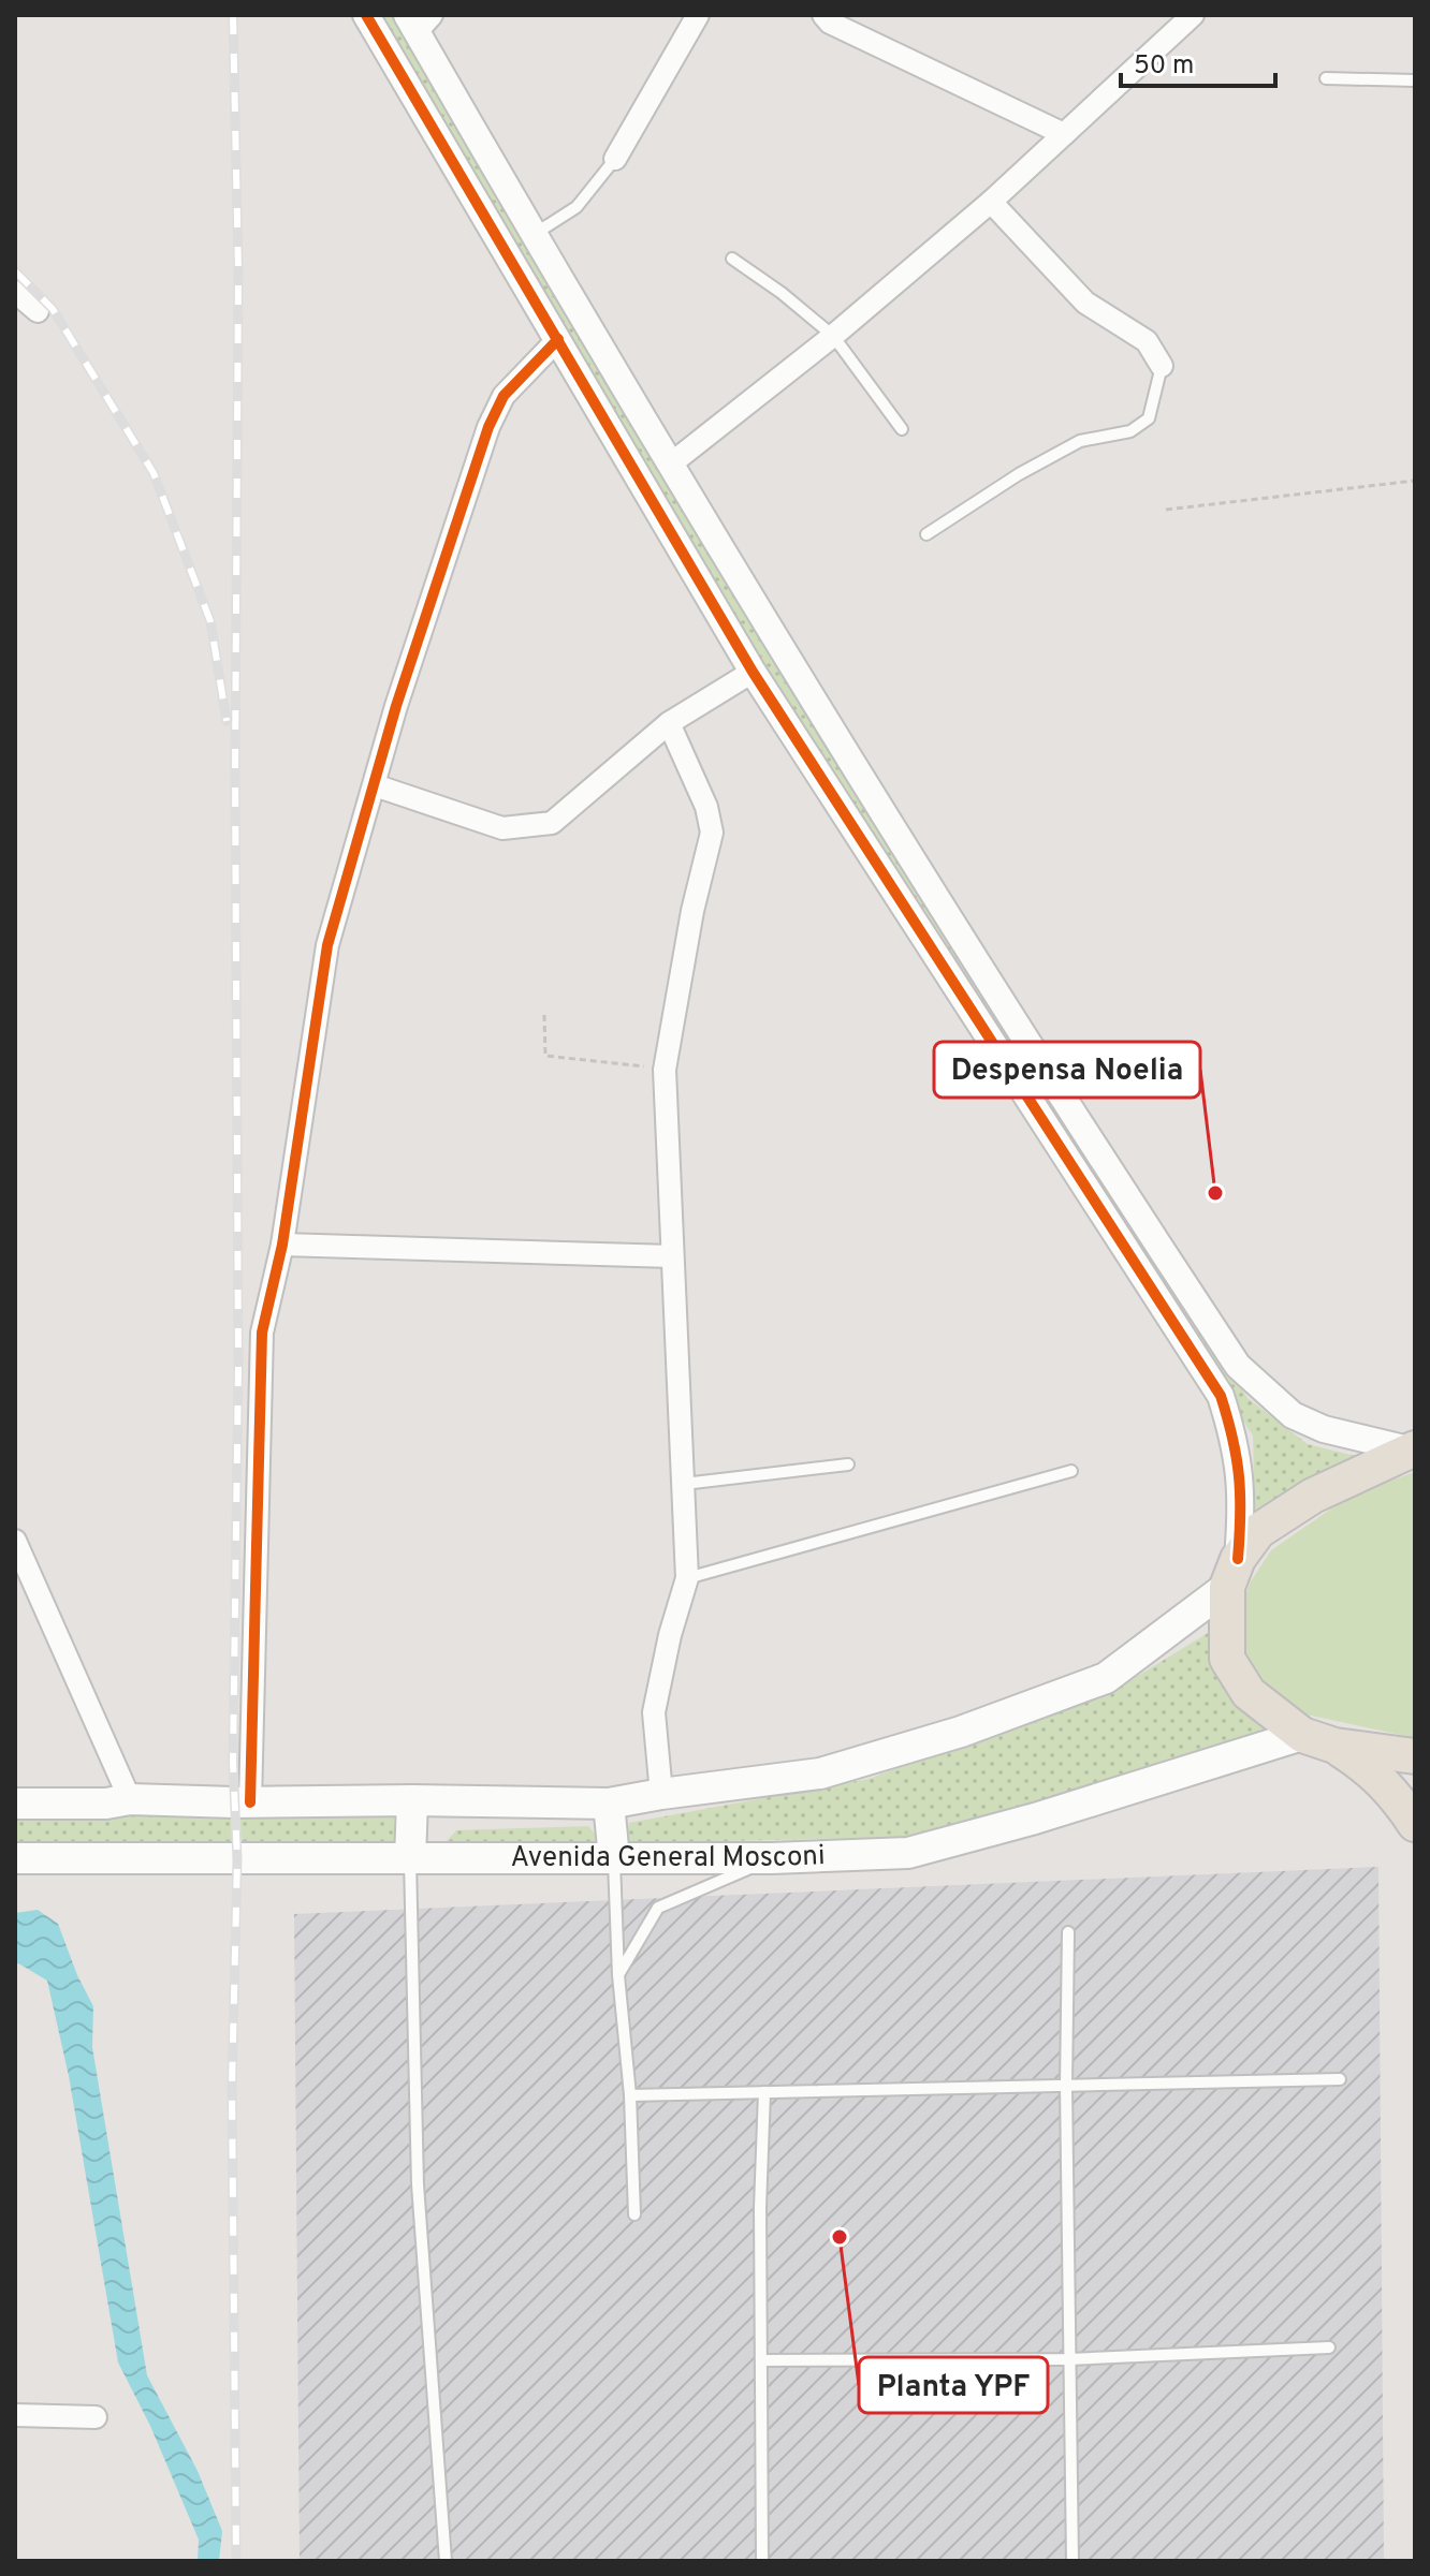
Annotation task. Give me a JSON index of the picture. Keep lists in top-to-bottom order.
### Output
{
  "streets": {
    "main road": ["Avenida General Mosconi"]
  },
  "places": ["Despensa Noelia", "Planta YPF"],
  "scale_bar": "50 m"
}
